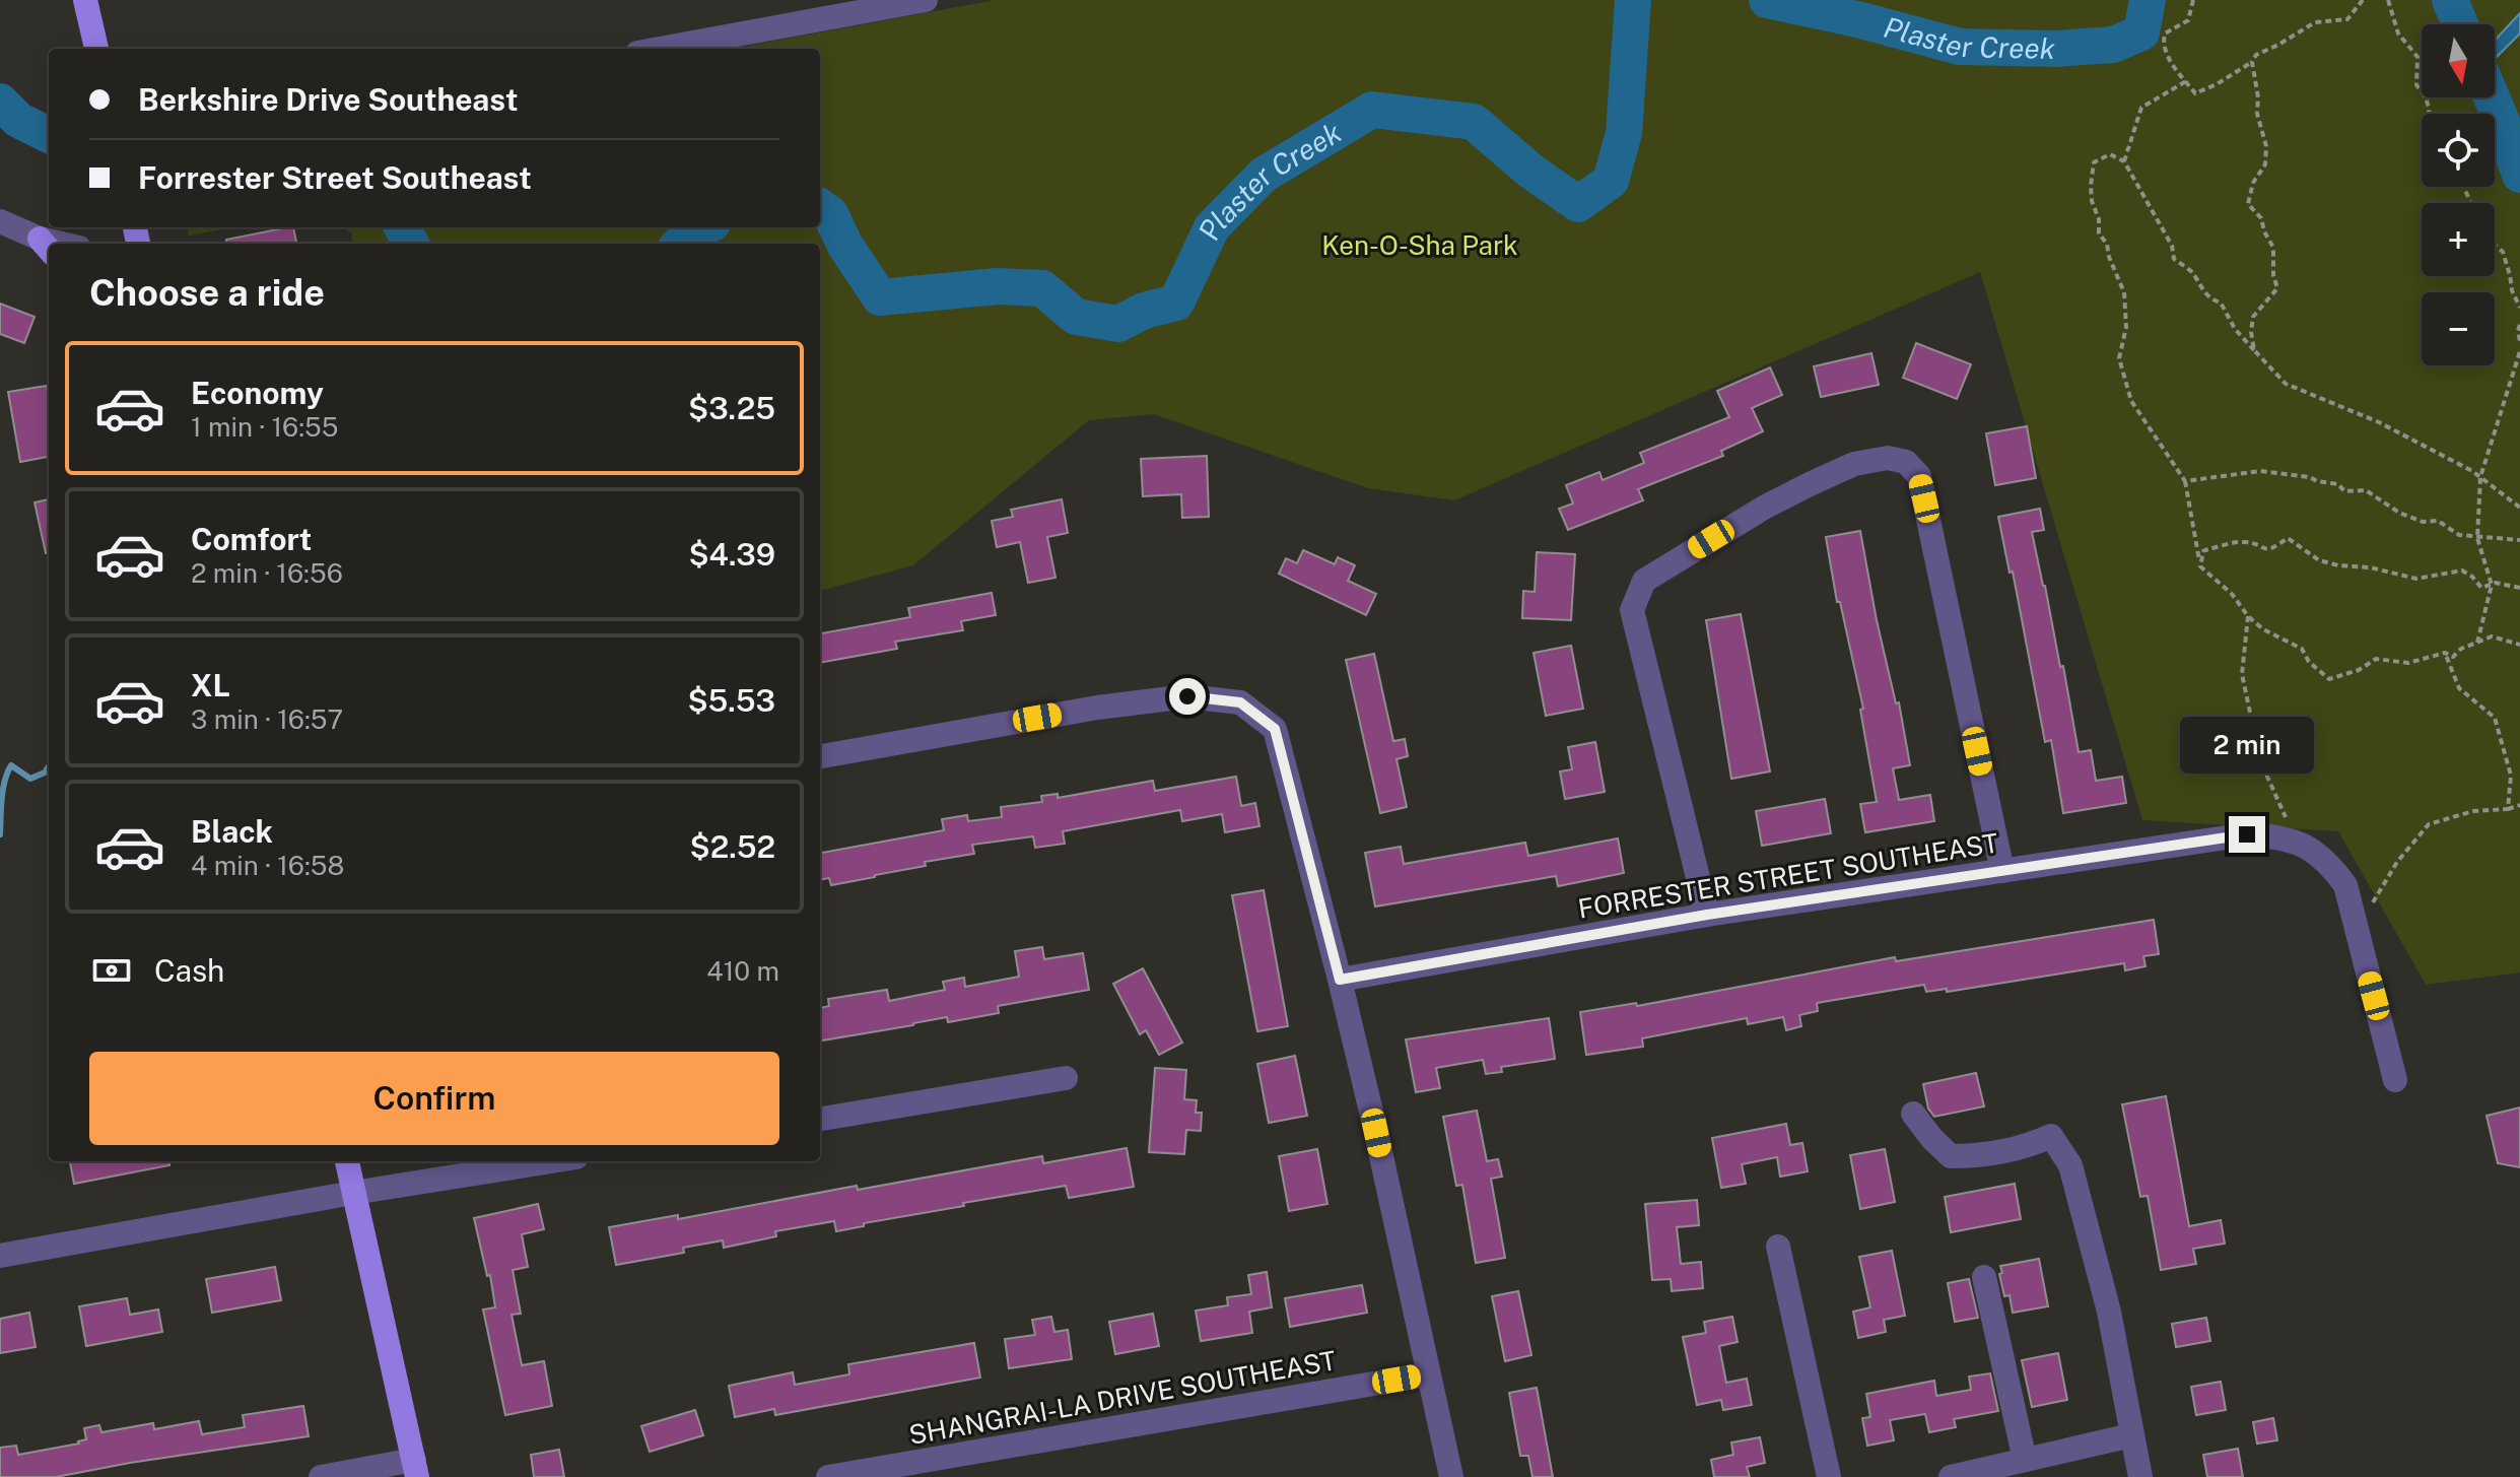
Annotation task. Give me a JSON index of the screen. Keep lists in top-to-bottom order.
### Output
{
  "streets": {
    "street": ["FORRESTER STREET SOUTHEAST", "SHANGRAI-LA DRIVE SOUTHEAST"]
  },
  "water": ["Plaster Creek"],
  "parks": ["Ken-O-Sha Park"],
  "north": "bottom",
  "page": {
    "map_buttons": ["+", "−"],
    "banner": ["Berkshire Drive Southeast", "Forrester Street Southeast"],
    "heading": "Choose a ride",
    "list": [
      {
        "name": "Economy",
        "note": "1 min · 16:55",
        "value": "$3.25"
      },
      {
        "name": "Comfort",
        "note": "2 min · 16:56",
        "value": "$4.39"
      },
      {
        "name": "XL",
        "note": "3 min · 16:57",
        "value": "$5.53"
      },
      {
        "name": "Black",
        "note": "4 min · 16:58",
        "value": "$2.52"
      }
    ],
    "bubble": "2 min",
    "pay": ["Cash", "410 m"],
    "buttons": "Confirm"
  }
}
